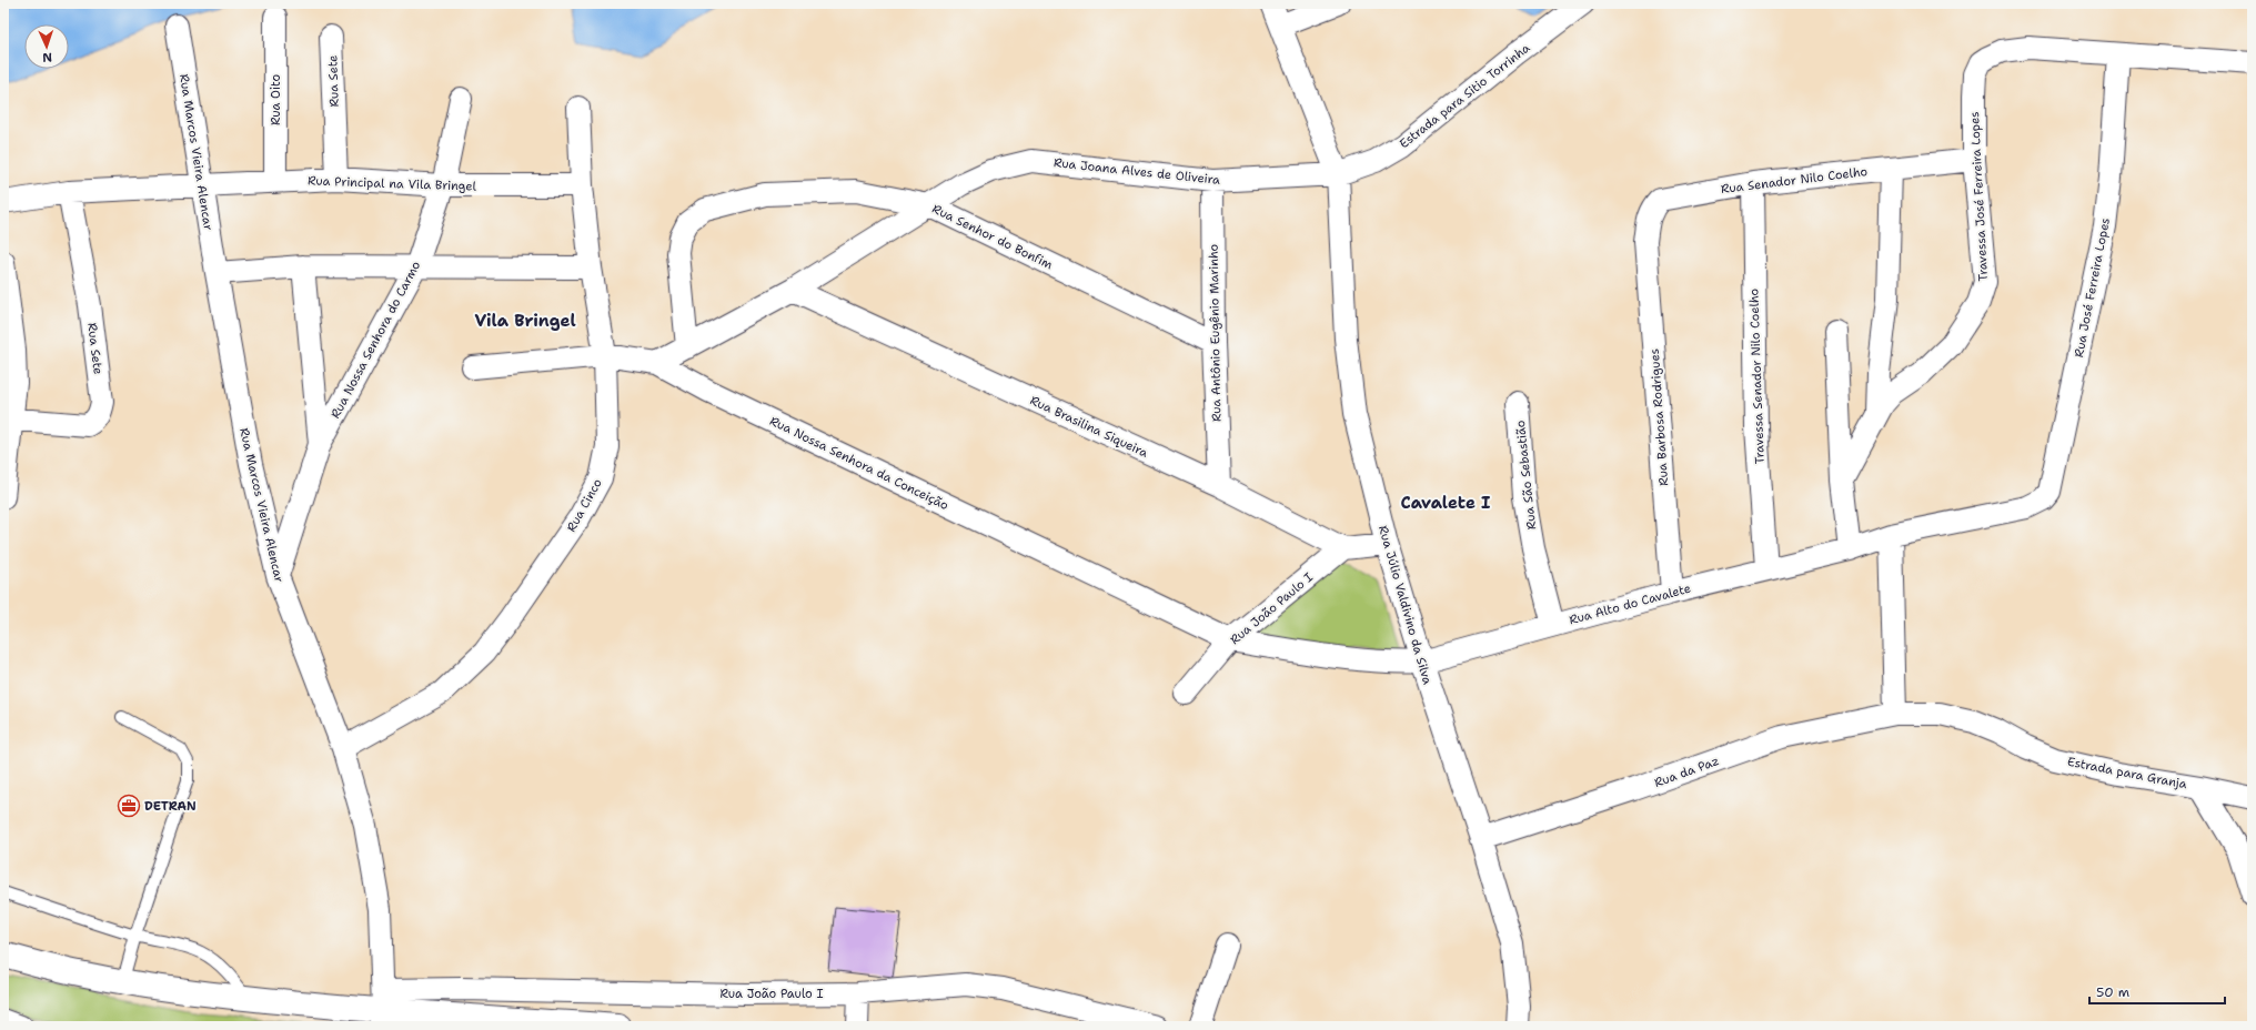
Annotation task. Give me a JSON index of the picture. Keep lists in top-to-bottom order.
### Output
{
  "streets": {
    "street": [
      "Rua Sete",
      "Estrada para Sitio Torrinha",
      "Rua Oito",
      "Rua Marcos Vieira Alencar",
      "Rua Joana Alves de Oliveira",
      "Rua Senador Nilo Coelho",
      "Rua Principal na Vila Bringel",
      "Travessa José Ferreira Lopes",
      "Rua Senhor do Bonfim",
      "Rua José Ferreira Lopes",
      "Rua Antônio Eugênio Marinho",
      "Rua Nossa Senhora do Carmo",
      "Travessa Senador Nilo Coelho",
      "Rua Barbosa Rodrigues",
      "Rua Brasilina Siqueira",
      "Rua Nossa Senhora da Conceição",
      "Rua São Sebastião",
      "Rua Cinco",
      "Rua Alto do Cavalete",
      "Rua Júlio Valdivino da Silva",
      "Rua João Paulo I",
      "Rua da Paz",
      "Estrada para Granja"
    ]
  },
  "crossings": [
    ["Rua Sete", "Rua Principal na Vila Bringel"],
    ["Estrada para Sitio Torrinha", "Rua Joana Alves de Oliveira"],
    ["Estrada para Sitio Torrinha", "Rua Júlio Valdivino da Silva"],
    ["Rua Oito", "Rua Principal na Vila Bringel"],
    ["Rua Marcos Vieira Alencar", "Rua Principal na Vila Bringel"],
    ["Rua Marcos Vieira Alencar", "Rua Nossa Senhora do Carmo"],
    ["Rua Marcos Vieira Alencar", "Rua Cinco"],
    ["Rua Marcos Vieira Alencar", "Rua João Paulo I"],
    ["Rua Joana Alves de Oliveira", "Rua Senhor do Bonfim"],
    ["Rua Joana Alves de Oliveira", "Rua Antônio Eugênio Marinho"],
    ["Rua Joana Alves de Oliveira", "Rua Brasilina Siqueira"],
    ["Rua Joana Alves de Oliveira", "Rua Nossa Senhora da Conceição"],
    ["Rua Joana Alves de Oliveira", "Rua Júlio Valdivino da Silva"],
    ["Rua Senador Nilo Coelho", "Travessa José Ferreira Lopes"],
    ["Rua Senador Nilo Coelho", "Travessa Senador Nilo Coelho"],
    ["Rua Senador Nilo Coelho", "Rua Barbosa Rodrigues"],
    ["Rua Principal na Vila Bringel", "Rua Nossa Senhora do Carmo"],
    ["Rua Principal na Vila Bringel", "Rua Cinco"],
    ["Travessa José Ferreira Lopes", "Rua José Ferreira Lopes"],
    ["Rua Senhor do Bonfim", "Rua Antônio Eugênio Marinho"],
    ["Rua José Ferreira Lopes", "Rua Alto do Cavalete"],
    ["Rua Antônio Eugênio Marinho", "Rua Brasilina Siqueira"],
    ["Travessa Senador Nilo Coelho", "Rua Alto do Cavalete"],
    ["Rua Barbosa Rodrigues", "Rua Alto do Cavalete"],
    ["Rua Brasilina Siqueira", "Rua João Paulo I"],
    ["Rua Nossa Senhora da Conceição", "Rua Cinco"],
    ["Rua Nossa Senhora da Conceição", "Rua Alto do Cavalete"],
    ["Rua Nossa Senhora da Conceição", "Rua João Paulo I"],
    ["Rua São Sebastião", "Rua Alto do Cavalete"],
    ["Rua Alto do Cavalete", "Rua Júlio Valdivino da Silva"],
    ["Rua Alto do Cavalete", "Rua João Paulo I"],
    ["Rua Júlio Valdivino da Silva", "Rua da Paz"],
    ["Rua da Paz", "Estrada para Granja"]
  ],
  "districts": ["Vila Bringel", "Cavalete I"],
  "places": {
    "office": ["DETRAN"]
  },
  "scale_bar": "50 m",
  "north": "bottom"
}
